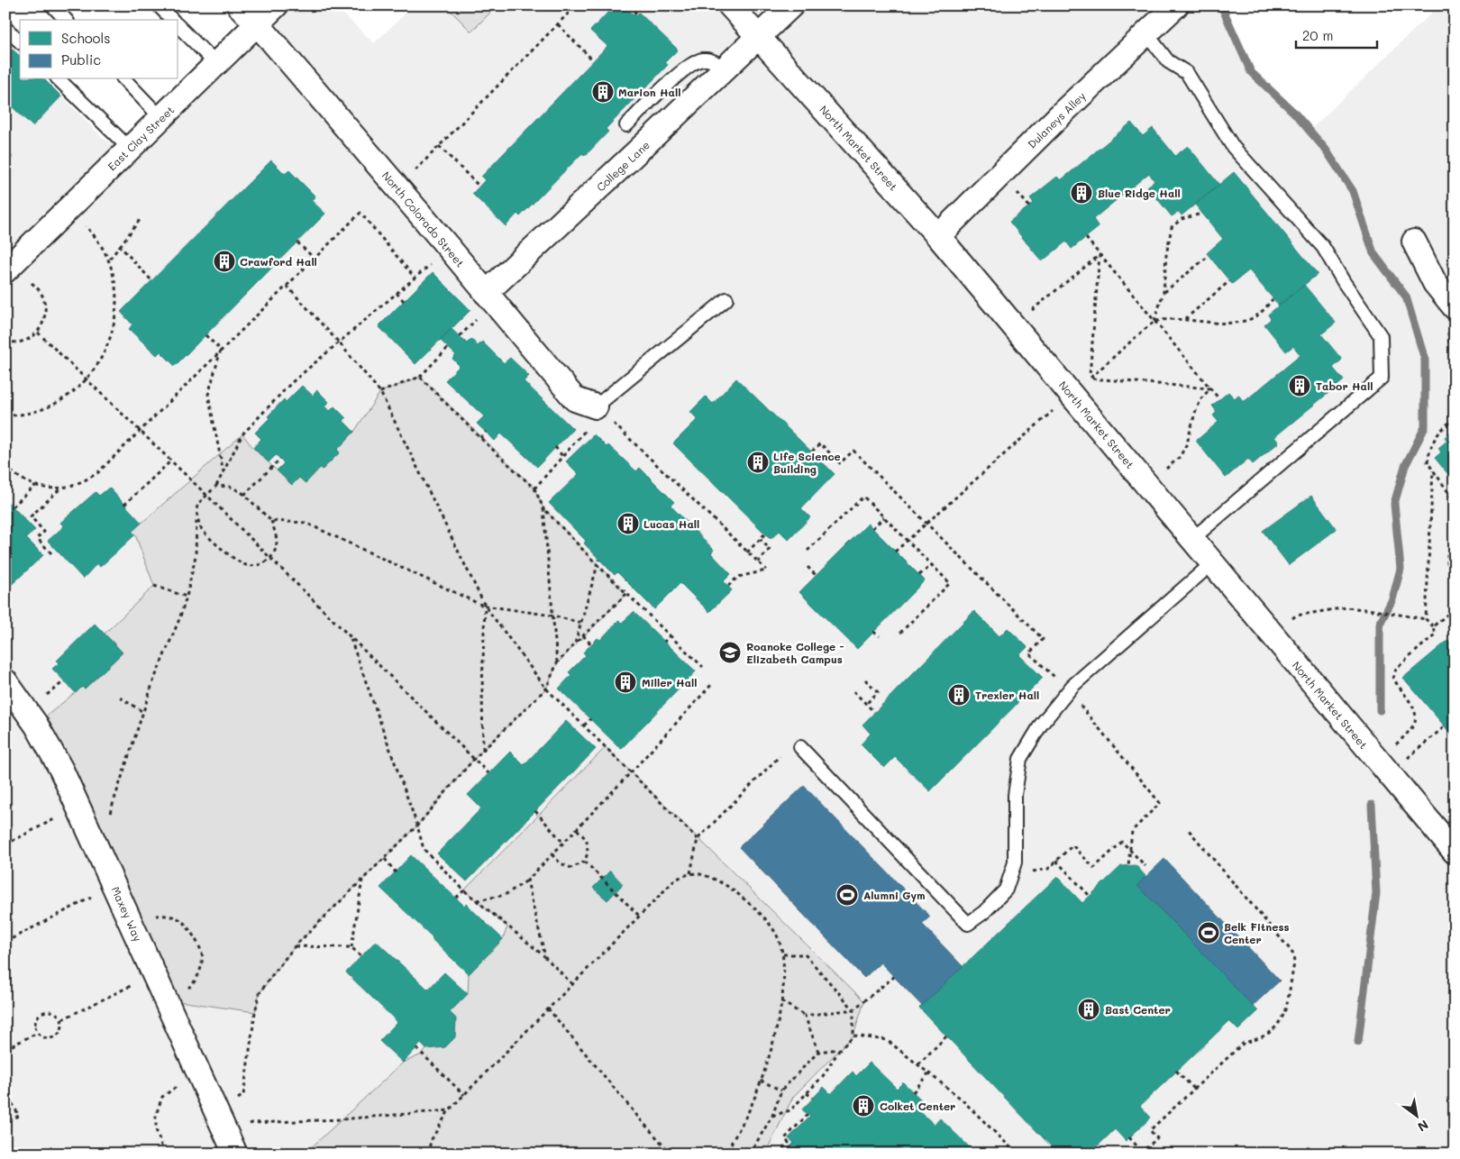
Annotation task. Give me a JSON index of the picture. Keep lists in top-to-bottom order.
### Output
{
  "streets": {
    "street": [
      "Dulaneys Alley",
      "East Clay Street",
      "North Market Street",
      "College Lane",
      "North Colorado Street",
      "Maxey Way"
    ]
  },
  "crossings": [
    ["Dulaneys Alley", "North Market Street"],
    ["East Clay Street", "North Colorado Street"],
    ["North Market Street", "College Lane"],
    ["College Lane", "North Colorado Street"]
  ],
  "places": {
    "building": [
      "Marion Hall",
      "Blue Ridge Hall",
      "Crawford Hall",
      "Tabor Hall",
      "Life Science Building",
      "Lucas Hall",
      "Miller Hall",
      "Trexler Hall",
      "Bast Center",
      "Colket Center"
    ],
    "school or university": ["Roanoke College - Elizabeth Campus"],
    "sports": ["Alumni Gym", "Belk Fitness Center"]
  },
  "legend": ["Schools", "Public"],
  "scale_bar": "20 m",
  "north": "bottom right"
}
